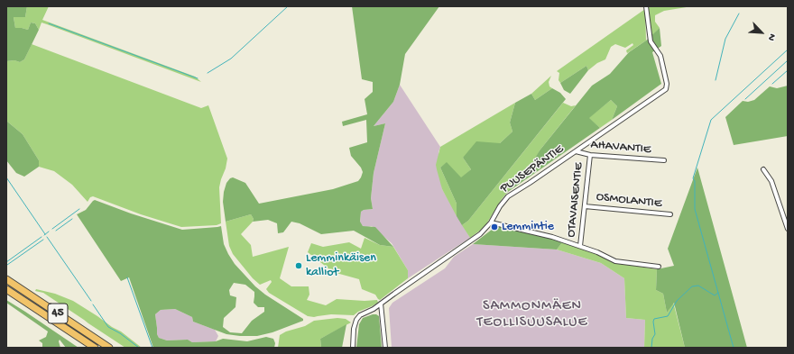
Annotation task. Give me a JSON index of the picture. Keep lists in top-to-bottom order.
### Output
{
  "streets": {
    "highway": ["45"],
    "street": [
      "AHAVANTIE",
      "PUUSEPÄNTIE",
      "OTAVAISENTIE",
      "OSMOLANTIE"
    ]
  },
  "crossings": [
    ["AHAVANTIE", "PUUSEPÄNTIE"],
    ["AHAVANTIE", "OTAVAISENTIE"],
    ["OTAVAISENTIE", "OSMOLANTIE"]
  ],
  "districts": ["SAMMONMÄEN TEOLLISUUSALUE"],
  "places": ["Lemmintie", "Lemminkäisen kalliot"],
  "north": "bottom right"
}
